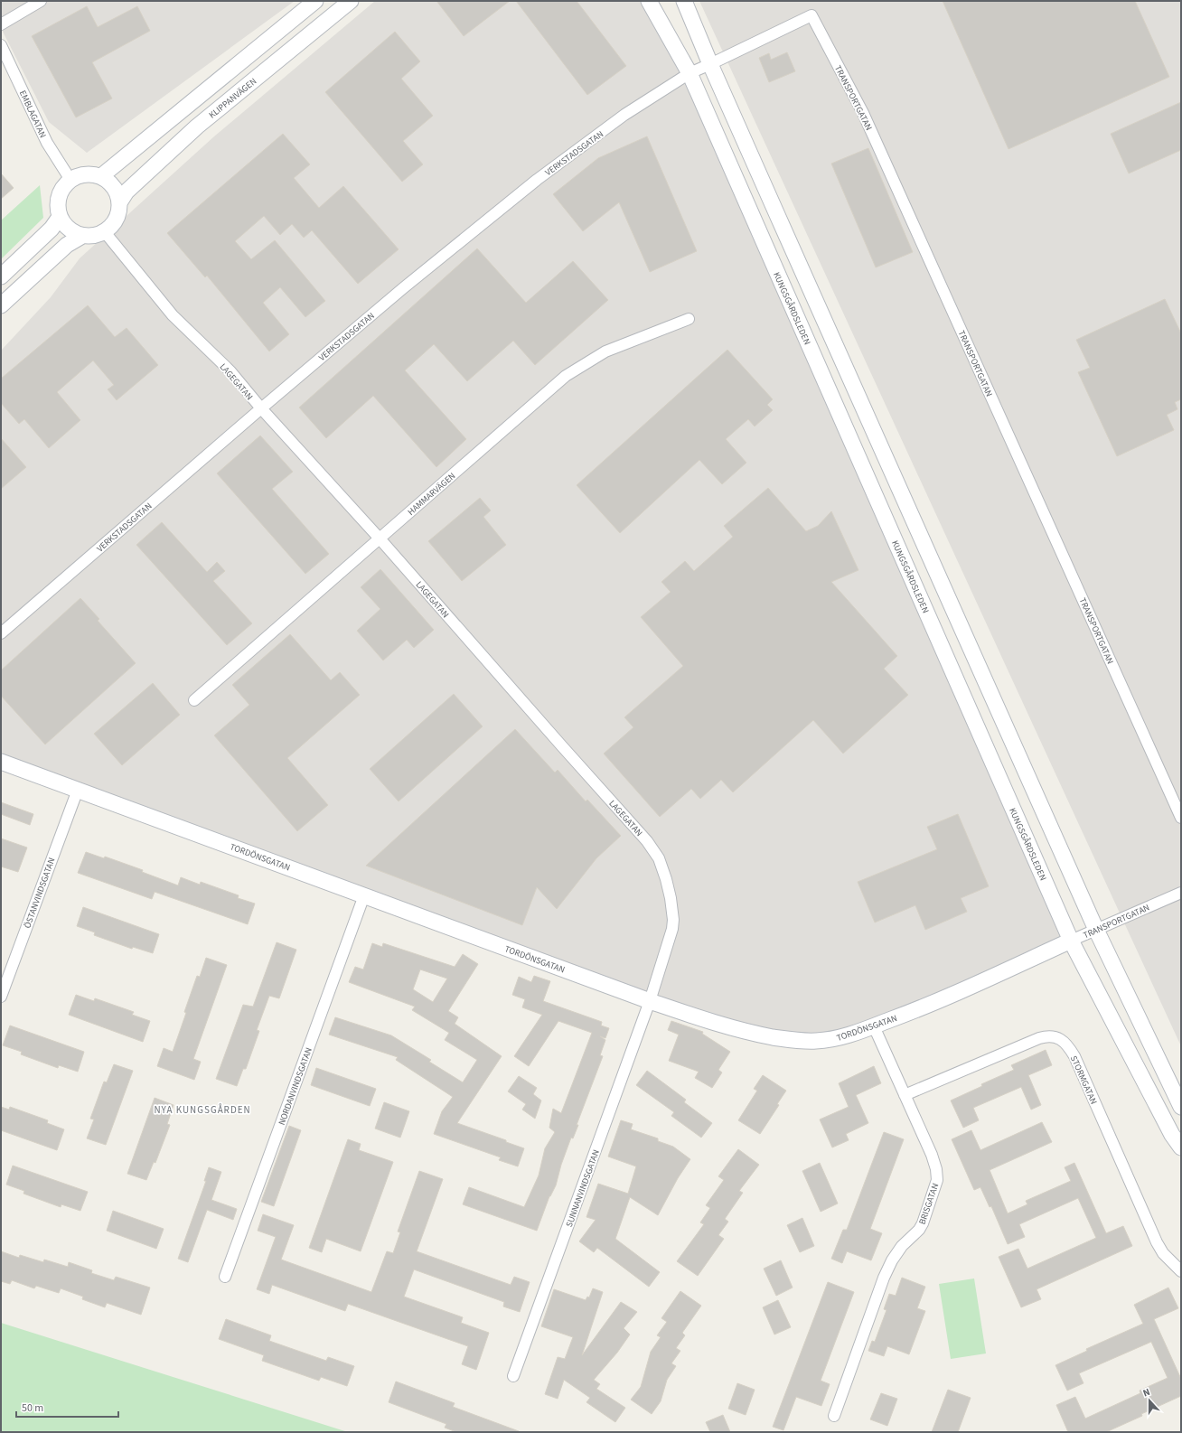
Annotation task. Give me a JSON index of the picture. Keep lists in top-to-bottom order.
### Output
{
  "streets": {
    "main road": ["KLIPPANVÄGEN", "KUNGSGÅRDSLEDEN", "TORDÖNSGATAN"],
    "street": [
      "TRANSPORTGATAN",
      "EMBLAGATAN",
      "VERKSTADSGATAN",
      "LAGEGATAN",
      "HAMMARVÄGEN",
      "ÖSTANVINDSGATAN",
      "STORMGATAN",
      "NORDANVINDSGATAN",
      "SUNNANVINDSGATAN",
      "BRISGATAN"
    ]
  },
  "crossings": [
    ["KLIPPANVÄGEN", "EMBLAGATAN"],
    ["KLIPPANVÄGEN", "LAGEGATAN"],
    ["TRANSPORTGATAN", "VERKSTADSGATAN"],
    ["TRANSPORTGATAN", "KUNGSGÅRDSLEDEN"],
    ["TRANSPORTGATAN", "TORDÖNSGATAN"],
    ["EMBLAGATAN", "LAGEGATAN"],
    ["VERKSTADSGATAN", "KUNGSGÅRDSLEDEN"],
    ["VERKSTADSGATAN", "LAGEGATAN"],
    ["KUNGSGÅRDSLEDEN", "TORDÖNSGATAN"],
    ["LAGEGATAN", "HAMMARVÄGEN"],
    ["LAGEGATAN", "TORDÖNSGATAN"],
    ["LAGEGATAN", "SUNNANVINDSGATAN"],
    ["TORDÖNSGATAN", "ÖSTANVINDSGATAN"],
    ["TORDÖNSGATAN", "NORDANVINDSGATAN"],
    ["TORDÖNSGATAN", "SUNNANVINDSGATAN"],
    ["TORDÖNSGATAN", "BRISGATAN"],
    ["STORMGATAN", "BRISGATAN"]
  ],
  "districts": ["NYA KUNGSGÅRDEN"],
  "scale_bar": "50 m",
  "north": "top"
}
